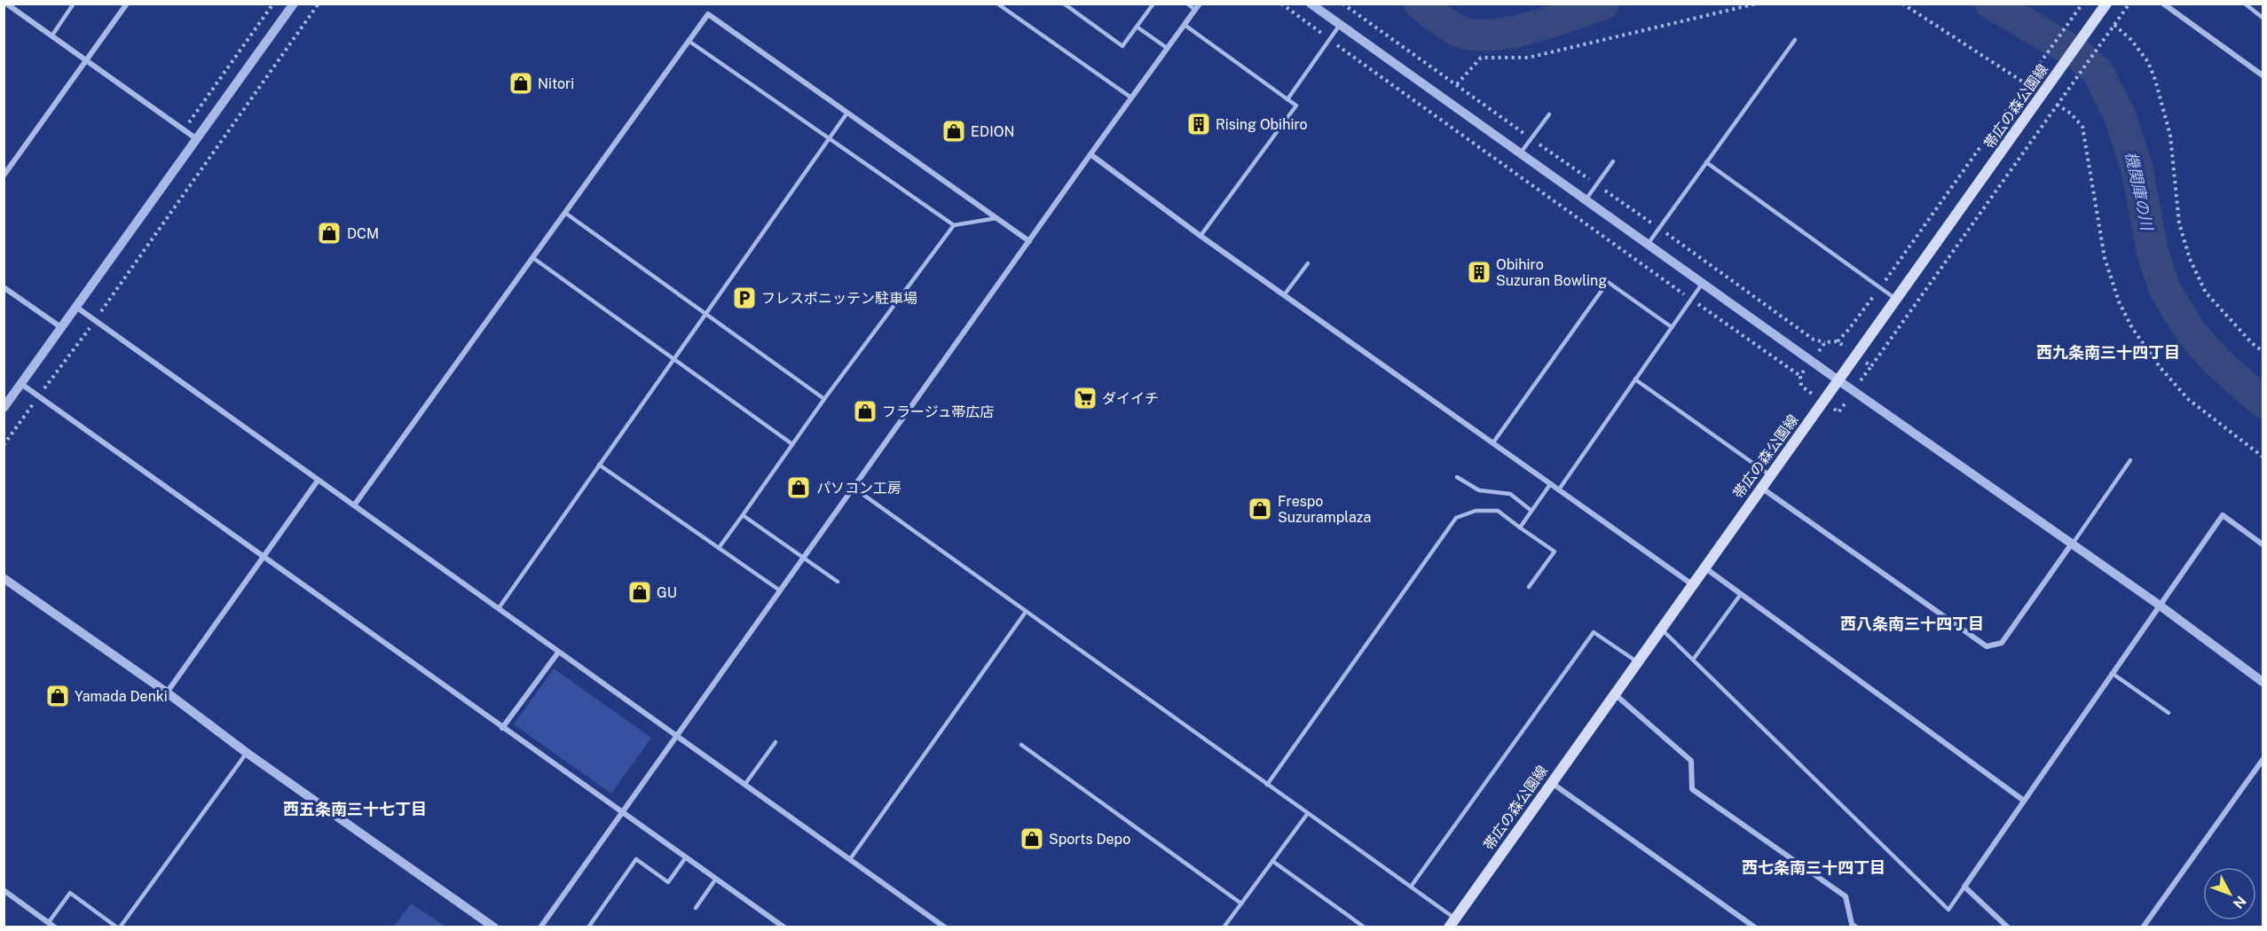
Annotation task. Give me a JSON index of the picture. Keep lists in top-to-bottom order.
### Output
{
  "streets": {
    "main road": ["帯広の森公園線"]
  },
  "districts": [
    "西九条南三十四丁目",
    "西八条南三十四丁目",
    "西五条南三十七丁目",
    "西七条南三十四丁目"
  ],
  "water": ["機関庫の川"],
  "places": {
    "shop": [
      "Nitori",
      "EDION",
      "DCM",
      "フラージュ帯広店",
      "パソコン工房",
      "Frespo Suzuramplaza",
      "GU",
      "Yamada Denki",
      "Sports Depo"
    ],
    "building": ["Rising Obihiro", "Obihiro Suzuran Bowling"],
    "parking": ["フレスポニッテン駐車場"],
    "supermarket": ["ダイイチ"]
  },
  "north": "bottom right"
}
